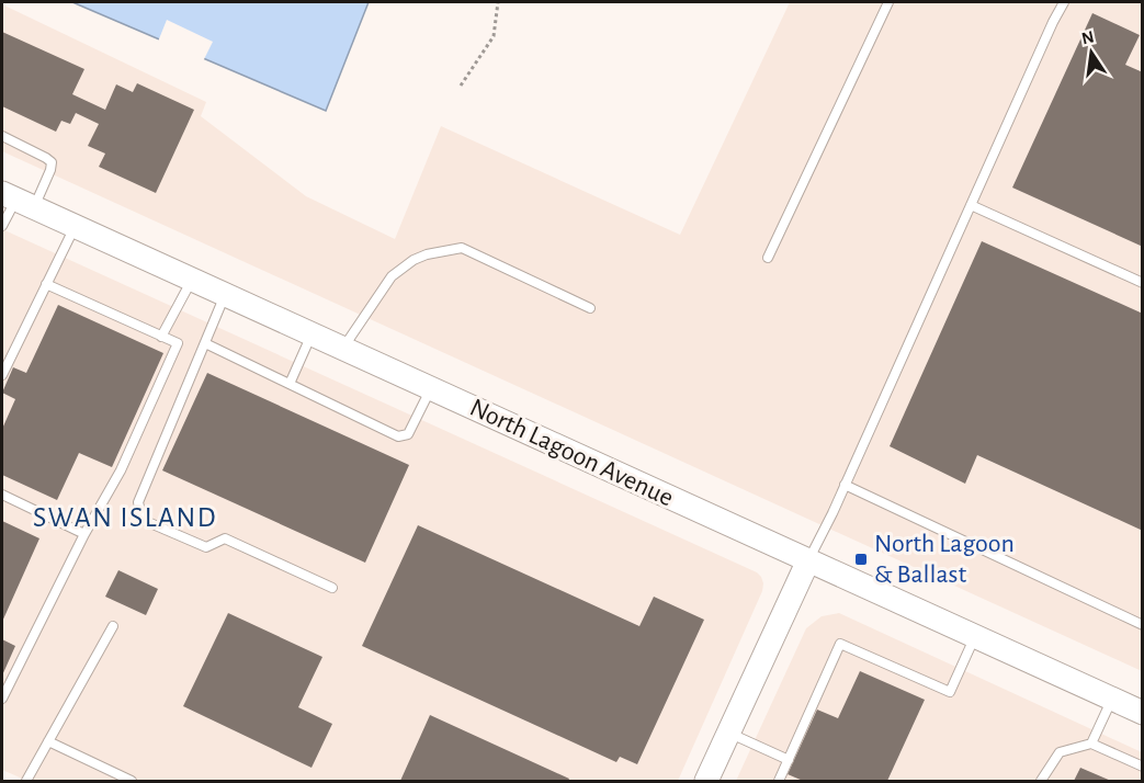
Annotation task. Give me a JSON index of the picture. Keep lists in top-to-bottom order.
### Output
{
  "streets": {
    "street": ["North Lagoon Avenue"]
  },
  "districts": ["SWAN ISLAND"],
  "places": {
    "transit": ["North Lagoon & Ballast"]
  },
  "north": "top"
}
